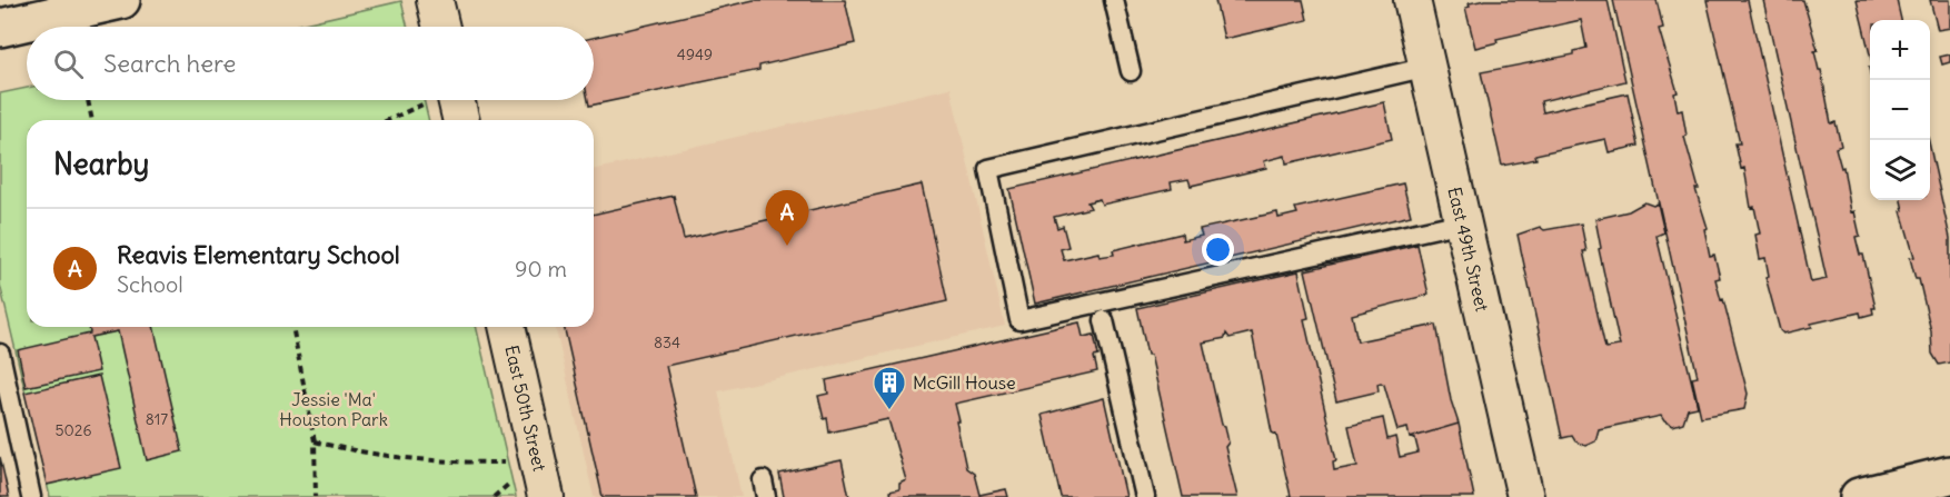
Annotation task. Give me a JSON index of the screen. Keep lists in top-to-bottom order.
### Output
{
  "streets": {
    "street": ["East 49th Street", "East 50th Street"]
  },
  "parks": ["Jessie 'Ma' Houston Park"],
  "places": {
    "building": ["McGill House"]
  },
  "house_numbers": [
    "4949",
    "834",
    "817",
    "5026"
  ],
  "page": {
    "map_buttons": ["+", "−"],
    "search": "Search here",
    "heading": "Nearby",
    "pins": "A",
    "list": [
      {
        "mark": "A",
        "name": "Reavis Elementary School",
        "note": "School",
        "value": "90 m"
      }
    ]
  }
}
